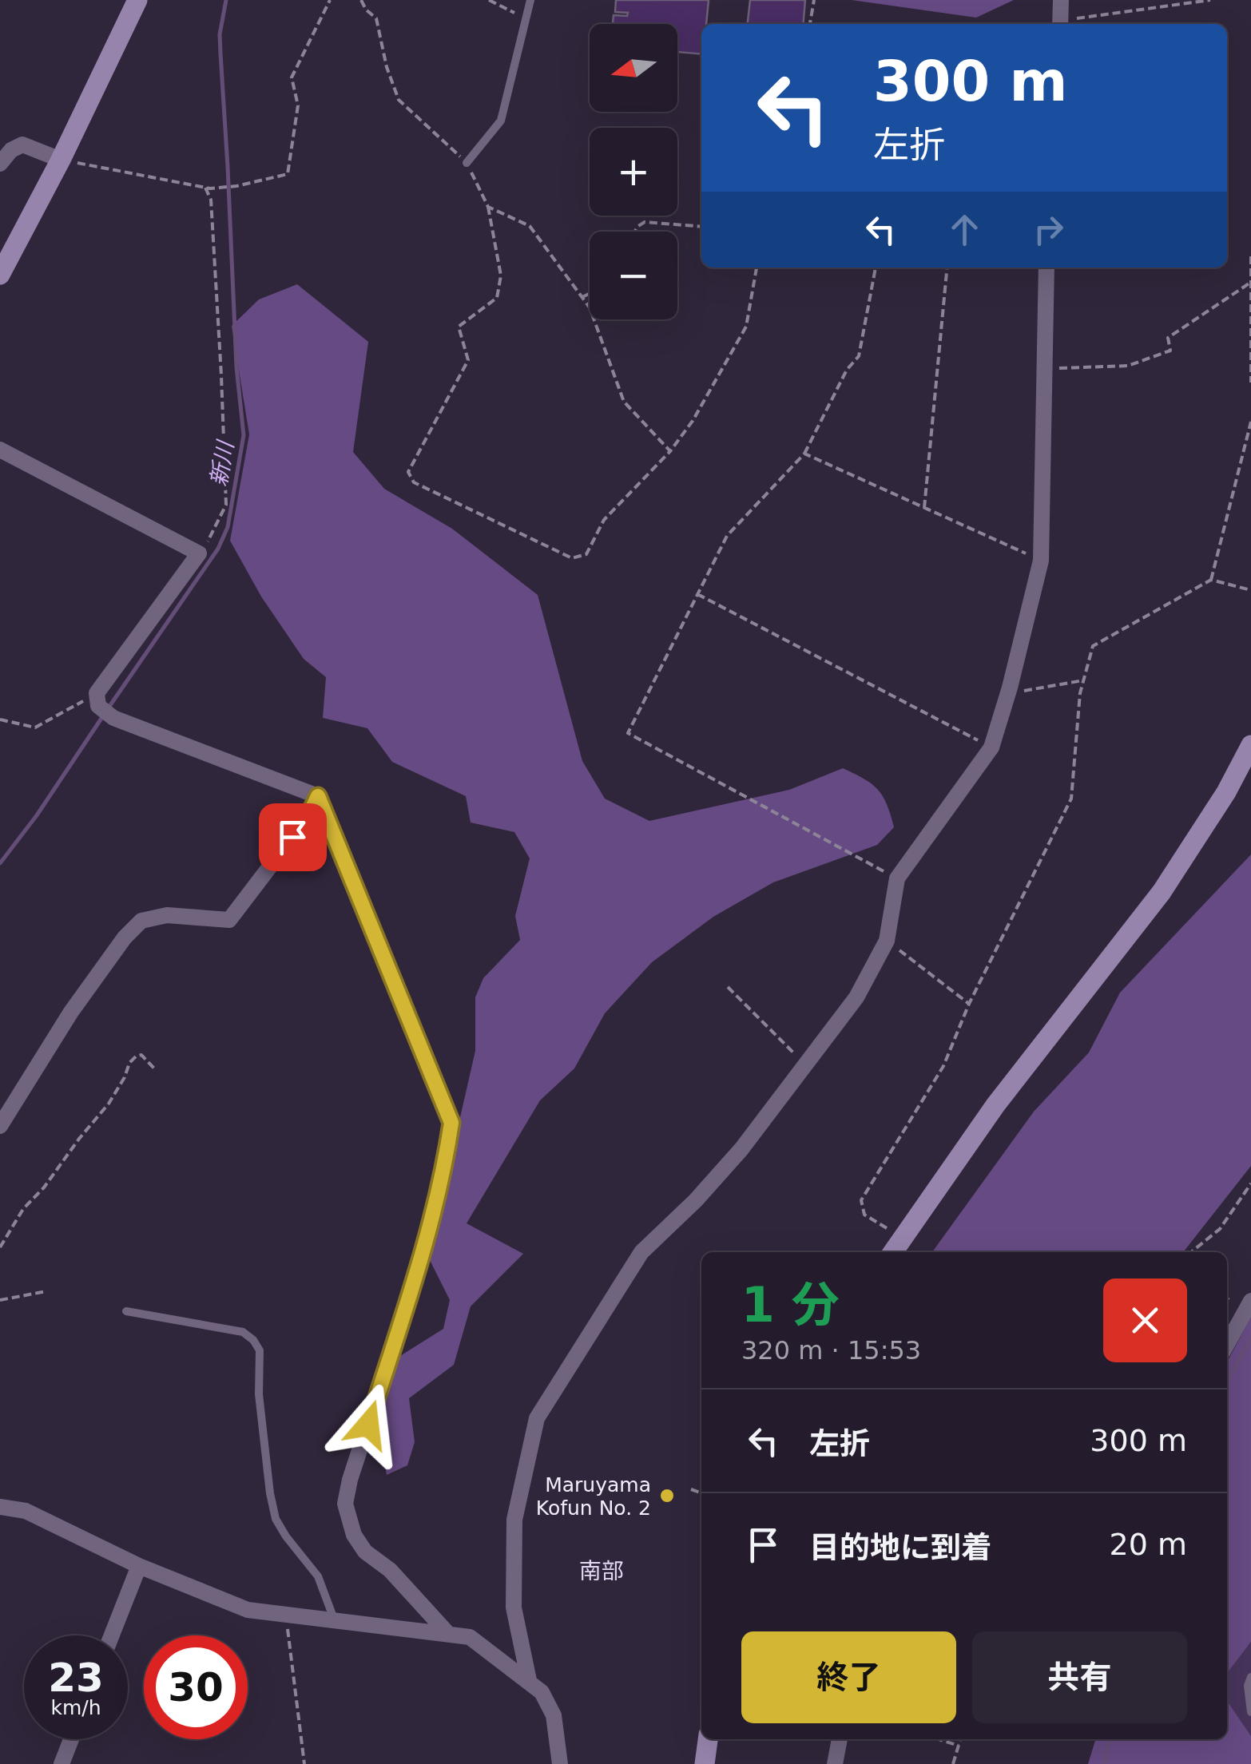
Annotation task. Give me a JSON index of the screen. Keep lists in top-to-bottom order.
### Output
{
  "districts": ["南部"],
  "water": ["新川"],
  "places": ["Maruyama Kofun No. 2"],
  "north": "left",
  "page": {
    "map_buttons": ["+", "−"],
    "turn": ["300 m", "左折"],
    "heading": ["1 分", "320 m · 15:53"],
    "list": [
      {
        "name": "左折",
        "value": "300 m"
      },
      {
        "name": "目的地に到着",
        "value": "20 m"
      }
    ],
    "buttons": ["終了", "共有"],
    "speed": "23 km/h",
    "limit": "30"
  }
}
